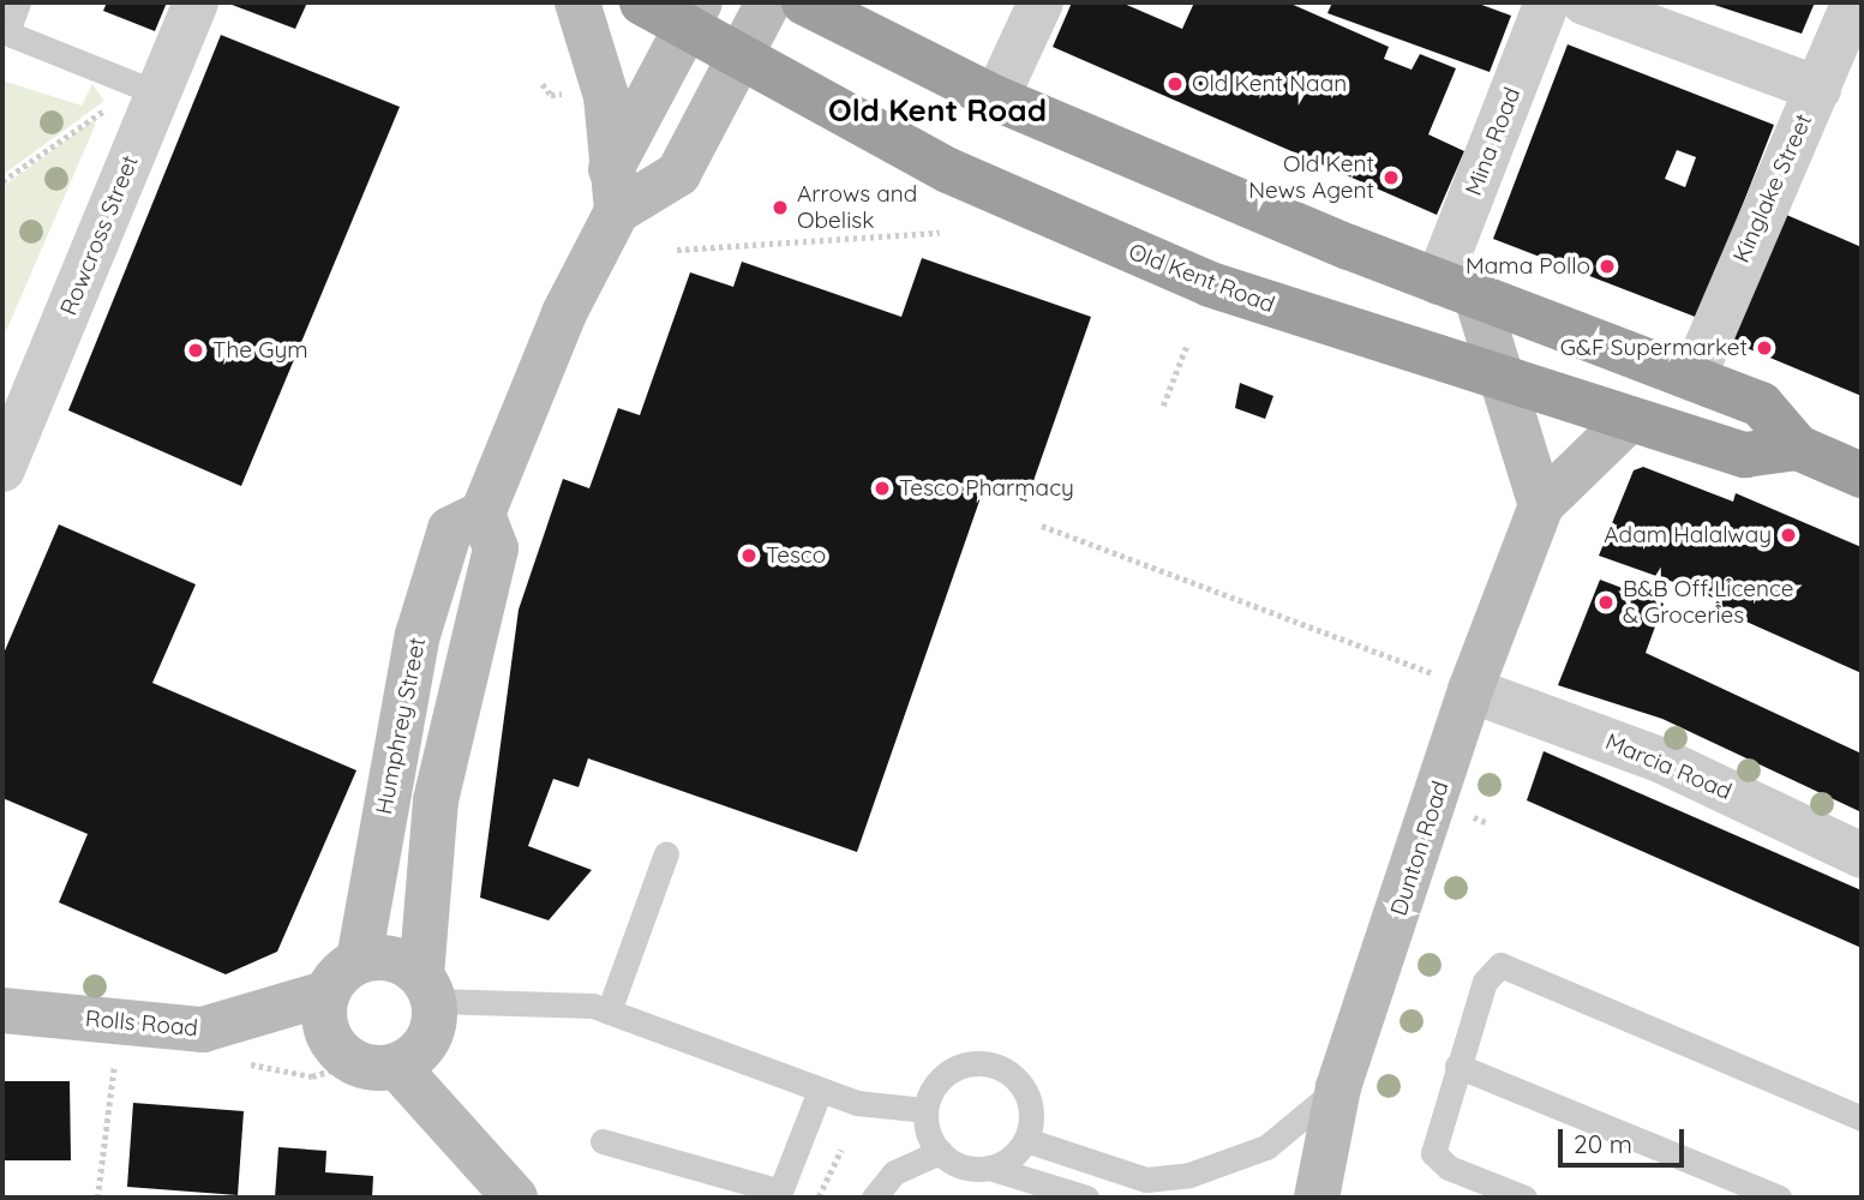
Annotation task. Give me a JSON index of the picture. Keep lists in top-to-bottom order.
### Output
{
  "streets": {
    "highway": ["Old Kent Road"],
    "main road": ["Humphrey Street", "Dunton Road", "Rolls Road"],
    "street": [
      "Mina Road",
      "Kinglake Street",
      "Rowcross Street",
      "Marcia Road"
    ]
  },
  "crossings": [
    ["Old Kent Road", "Dunton Road"],
    ["Humphrey Street", "Rolls Road"],
    ["Marcia Road", "Dunton Road"]
  ],
  "districts": ["Old Kent Road"],
  "places": [
    "Old Kent Naan",
    "Old Kent News Agent",
    "Arrows and Obelisk",
    "Mama Pollo",
    "G&F Supermarket",
    "The Gym",
    "Tesco Pharmacy",
    "Adam Halalway",
    "Tesco",
    "B&B Off Licence & Groceries"
  ],
  "scale_bar": "20 m"
}
